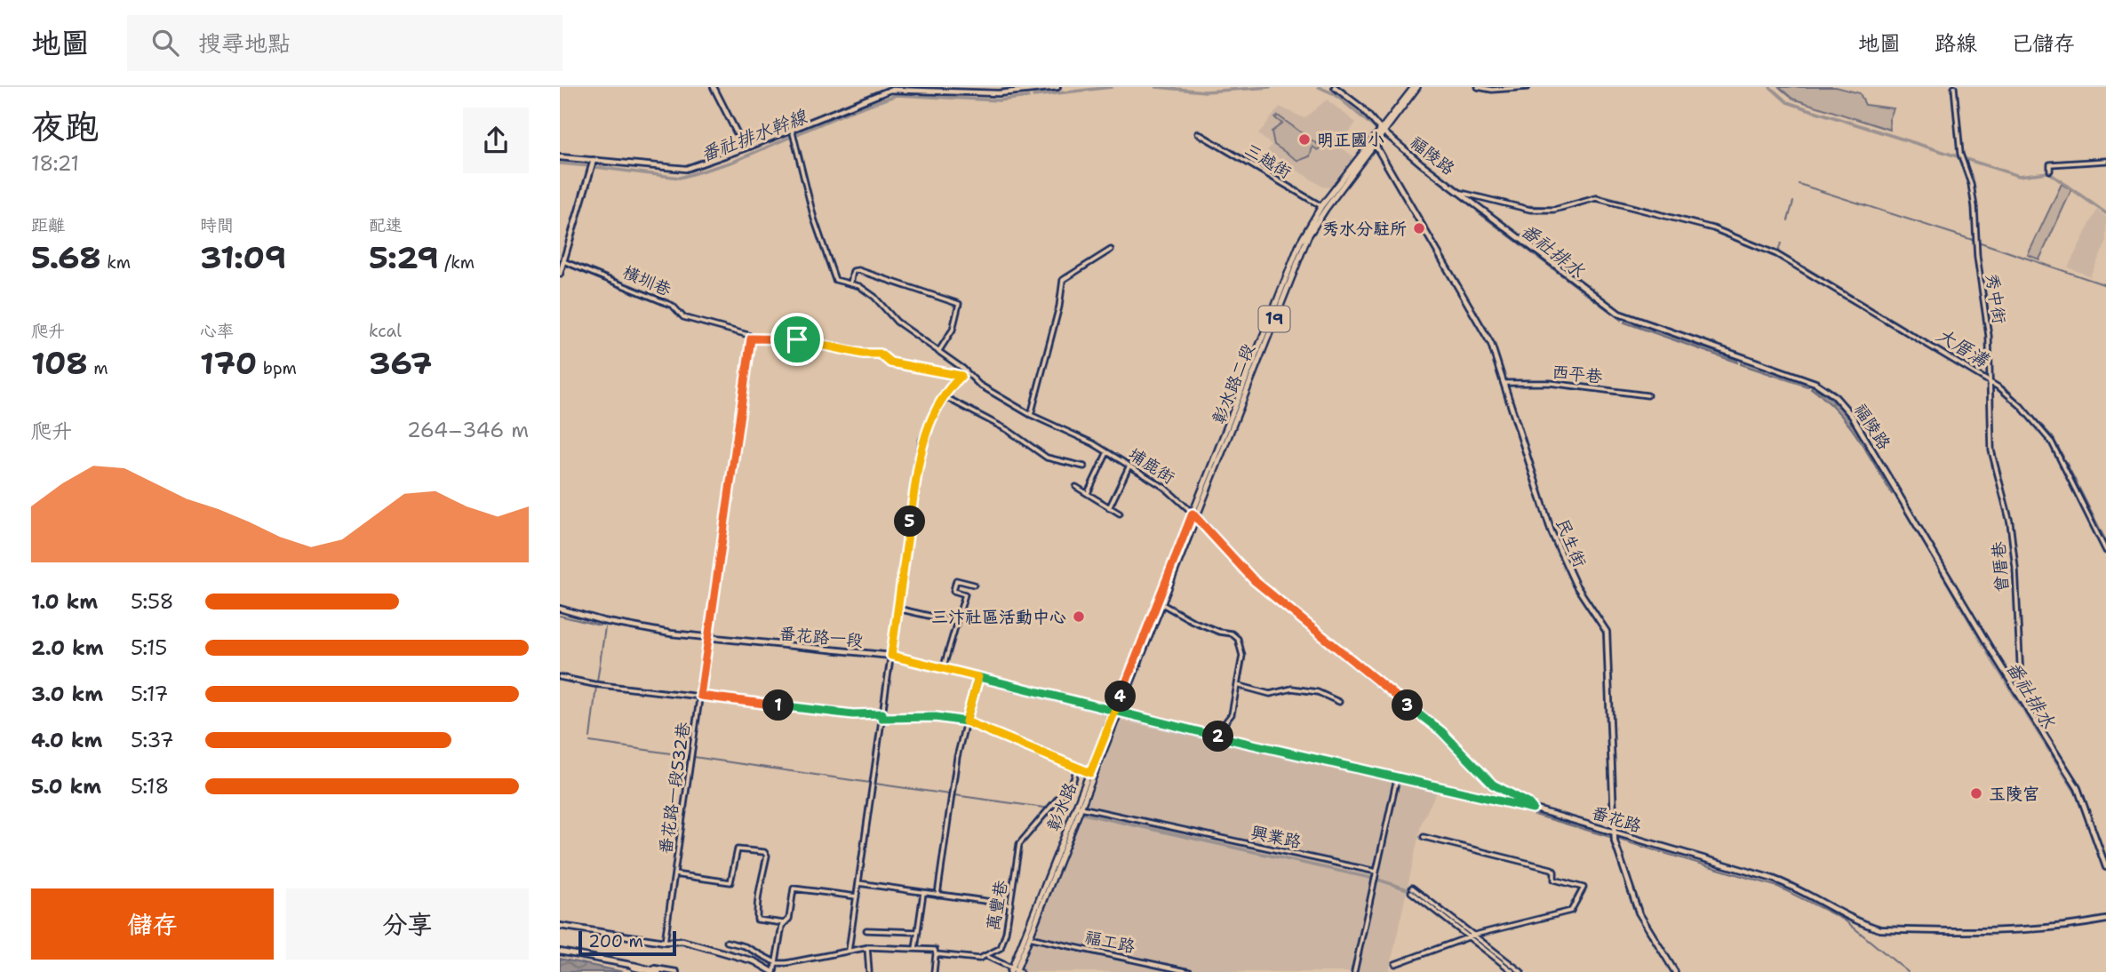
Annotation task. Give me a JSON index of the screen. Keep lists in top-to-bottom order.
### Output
{
  "streets": {
    "main road": ["19", "彰水路二段", "彰水路"],
    "street": [
      "福陵路",
      "三越街",
      "橫圳巷",
      "秀中街",
      "西平巷",
      "埔鹿街",
      "民生街",
      "曾厝巷",
      "番花路一段",
      "番花路一段532巷",
      "番花路",
      "興業路",
      "萬豐巷",
      "福工路"
    ]
  },
  "crossings": [
    ["福陵路", "彰水路二段"],
    ["福陵路", "曾厝巷"],
    ["三越街", "彰水路二段"],
    ["橫圳巷", "番花路一段"],
    ["秀中街", "曾厝巷"],
    ["西平巷", "民生街"],
    ["彰水路二段", "埔鹿街"],
    ["彰水路二段", "民生街"],
    ["彰水路二段", "彰水路"],
    ["埔鹿街", "彰水路"],
    ["埔鹿街", "番花路"],
    ["民生街", "番花路"],
    ["番花路一段", "番花路一段532巷"],
    ["番花路一段", "彰水路"],
    ["番花路一段", "番花路"],
    ["彰水路", "番花路"],
    ["彰水路", "興業路"],
    ["彰水路", "福工路"]
  ],
  "water": ["番社排水幹線", "番社排水", "大厝溝"],
  "places": [
    "明正國小",
    "秀水分駐所",
    "三汴社區活動中心",
    "玉陵宮"
  ],
  "scale_bar": "200 m",
  "page": {
    "header": "地圖",
    "search": "搜尋地點",
    "nav": ["地圖", "路線", "已儲存"],
    "heading": ["夜跑", "18:21"],
    "stats": [
      ["距離", "5.68 km"],
      ["時間", "31:09"],
      ["配速", "5:29 /km"],
      ["爬升", "108 m"],
      ["心率", "170 bpm"],
      ["kcal", "367"]
    ],
    "chart": ["爬升", "264–346 m"],
    "pins": [
      "5",
      "4",
      "1",
      "3",
      "2"
    ],
    "list": [
      {
        "name": "1.0 km",
        "note": "5:58"
      },
      {
        "name": "2.0 km",
        "note": "5:15"
      },
      {
        "name": "3.0 km",
        "note": "5:17"
      },
      {
        "name": "4.0 km",
        "note": "5:37"
      },
      {
        "name": "5.0 km",
        "note": "5:18"
      }
    ],
    "buttons": ["儲存", "分享"],
    "scale": "200 m"
  }
}
